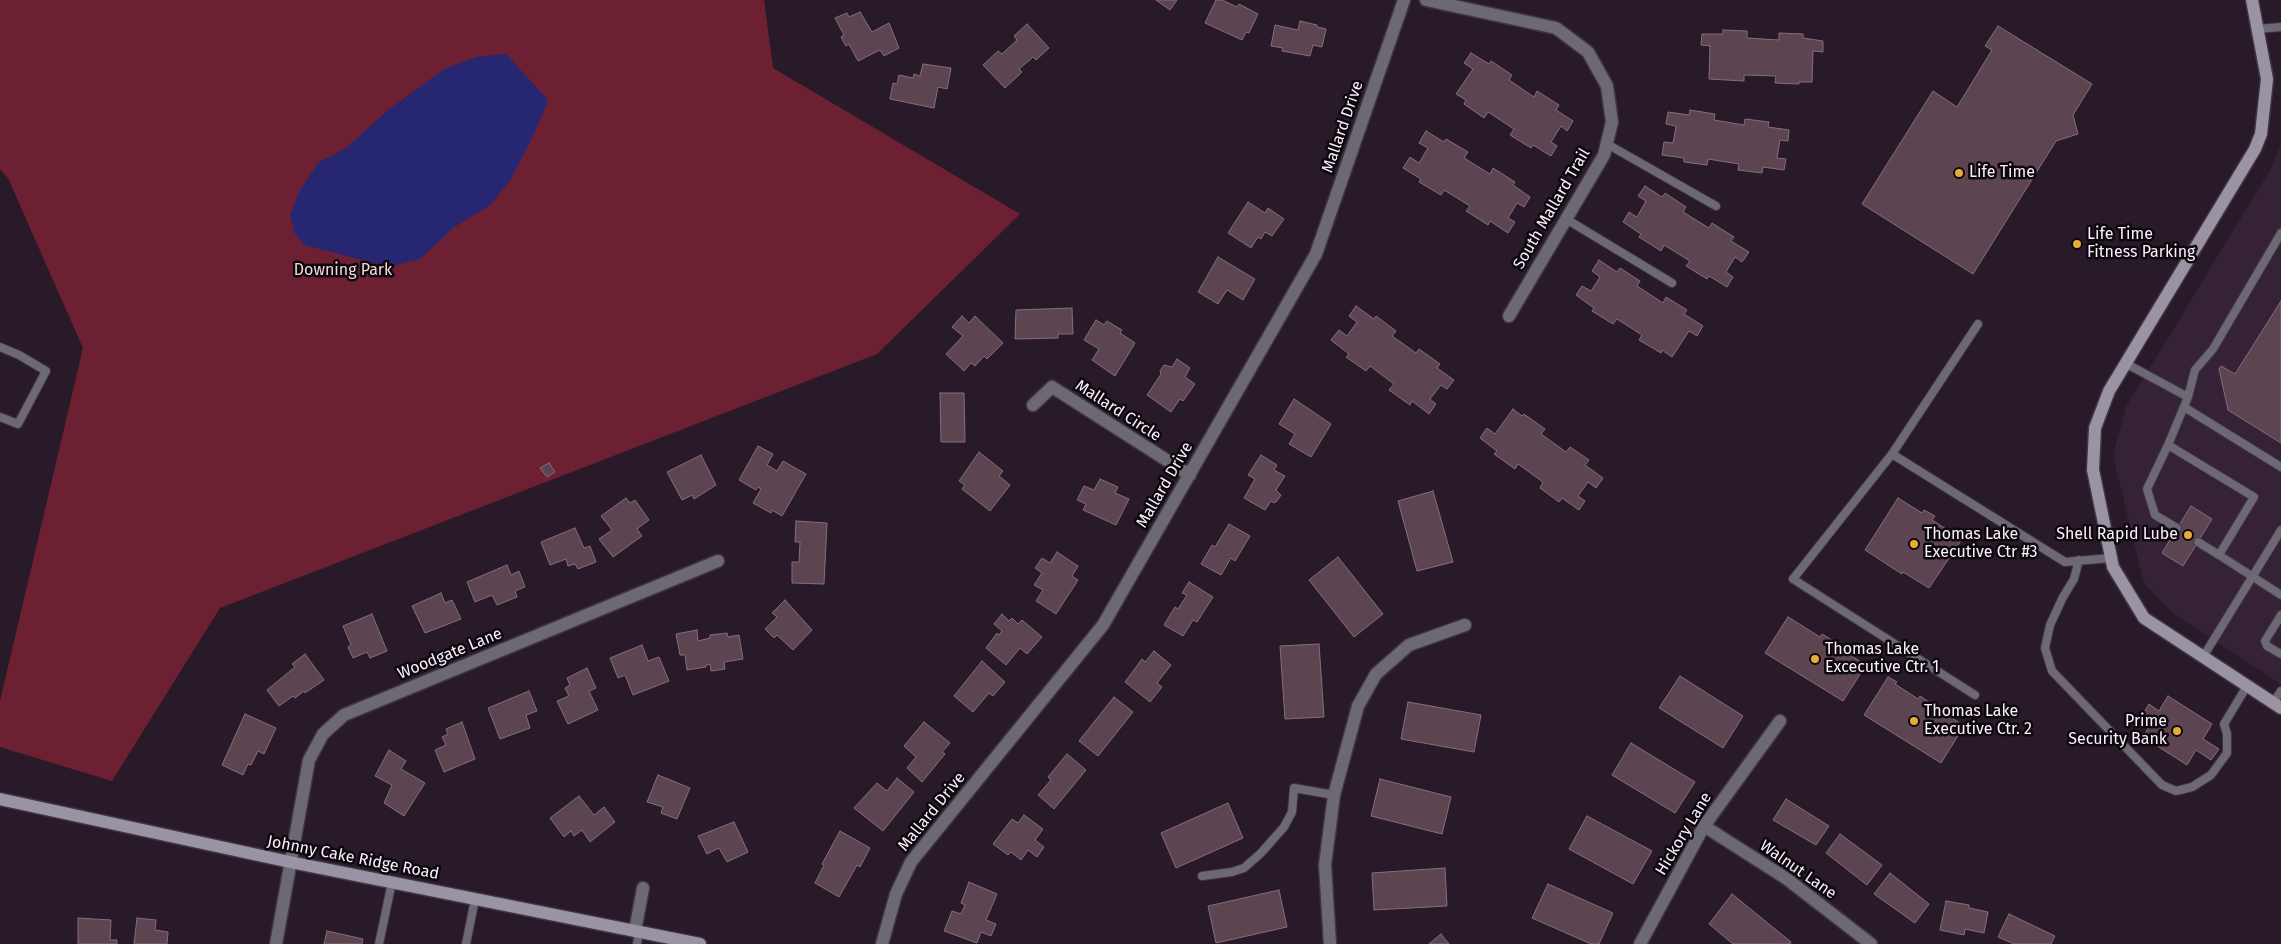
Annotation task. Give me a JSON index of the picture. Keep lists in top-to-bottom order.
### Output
{
  "streets": {
    "street": [
      "Mallard Drive",
      "South Mallard Trail",
      "Mallard Circle",
      "Woodgate Lane",
      "Hickory Lane",
      "Johnny Cake Ridge Road",
      "Walnut Lane"
    ]
  },
  "crossings": [
    ["Mallard Drive", "Mallard Circle"],
    ["Woodgate Lane", "Johnny Cake Ridge Road"],
    ["Hickory Lane", "Walnut Lane"]
  ],
  "parks": ["Downing Park"],
  "places": [
    "Life Time",
    "Life Time Fitness Parking",
    "Shell Rapid Lube",
    "Thomas Lake Executive Ctr #3",
    "Thomas Lake Excecutive Ctr. 1",
    "Thomas Lake Executive Ctr. 2",
    "Prime Security Bank"
  ]
}
